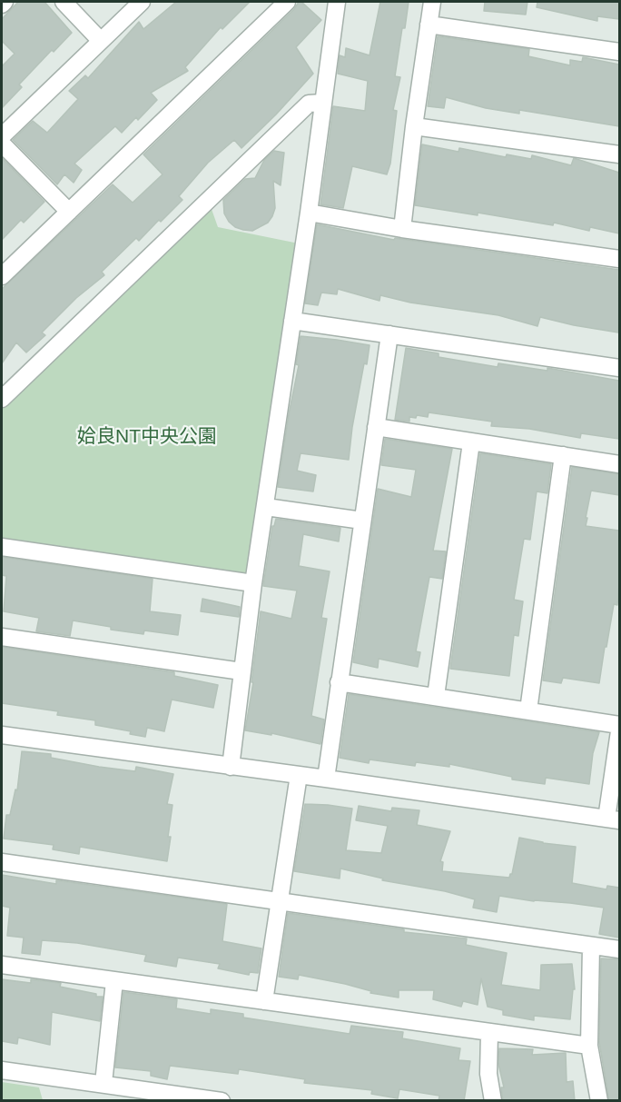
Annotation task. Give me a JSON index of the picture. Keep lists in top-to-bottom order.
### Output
{
  "parks": ["姶良NT中央公園"]
}
